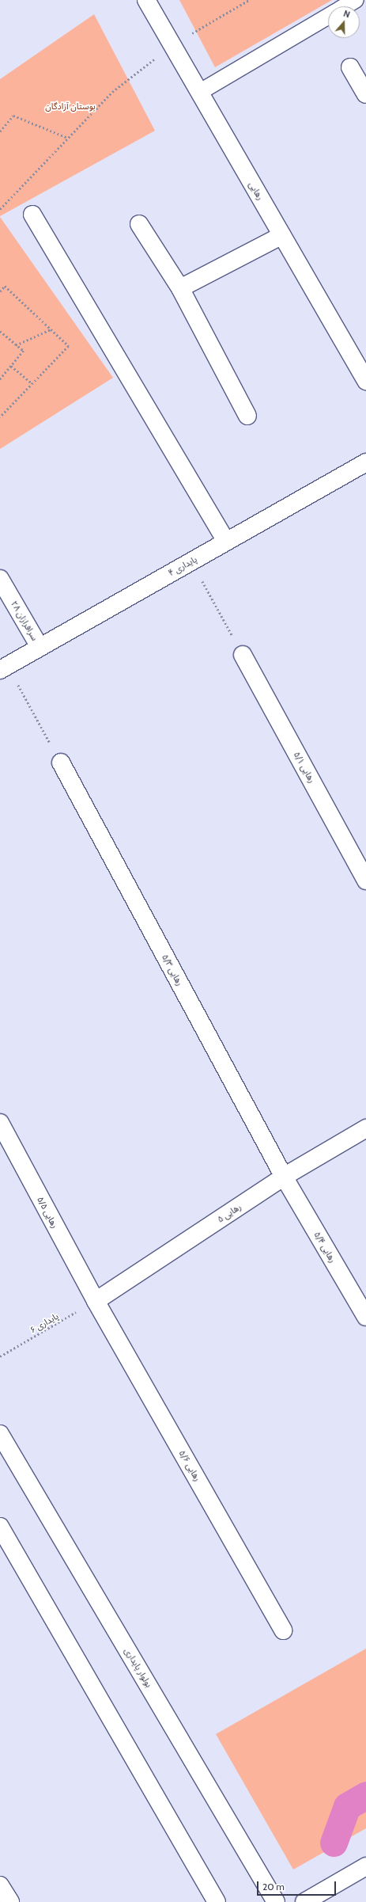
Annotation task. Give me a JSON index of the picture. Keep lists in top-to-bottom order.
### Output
{
  "streets": {
    "street": [
      "رهایی",
      "پایداری ۴",
      "سرافرازان ۲۸",
      "رهایی ۵/۱",
      "رهایی ۵/۳",
      "رهایی ۵/۵",
      "رهایی ۵",
      "رهایی ۵/۴",
      "رهایی ۵/۶",
      "بولوار پایداری"
    ],
    "path": ["پایداری ۶"]
  },
  "crossings": [
    ["پایداری ۴", "سرافرازان ۲۸"],
    ["رهایی ۵/۳", "رهایی ۵"],
    ["رهایی ۵/۳", "رهایی ۵/۴"],
    ["رهایی ۵/۵", "رهایی ۵"],
    ["رهایی ۵/۵", "پایداری ۶"],
    ["رهایی ۵/۵", "رهایی ۵/۶"],
    ["رهایی ۵", "رهایی ۵/۴"],
    ["رهایی ۵", "پایداری ۶"],
    ["رهایی ۵", "رهایی ۵/۶"],
    ["پایداری ۶", "رهایی ۵/۶"]
  ],
  "parks": ["بوستان آزادگان"],
  "scale_bar": "20 m",
  "north": "top"
}
